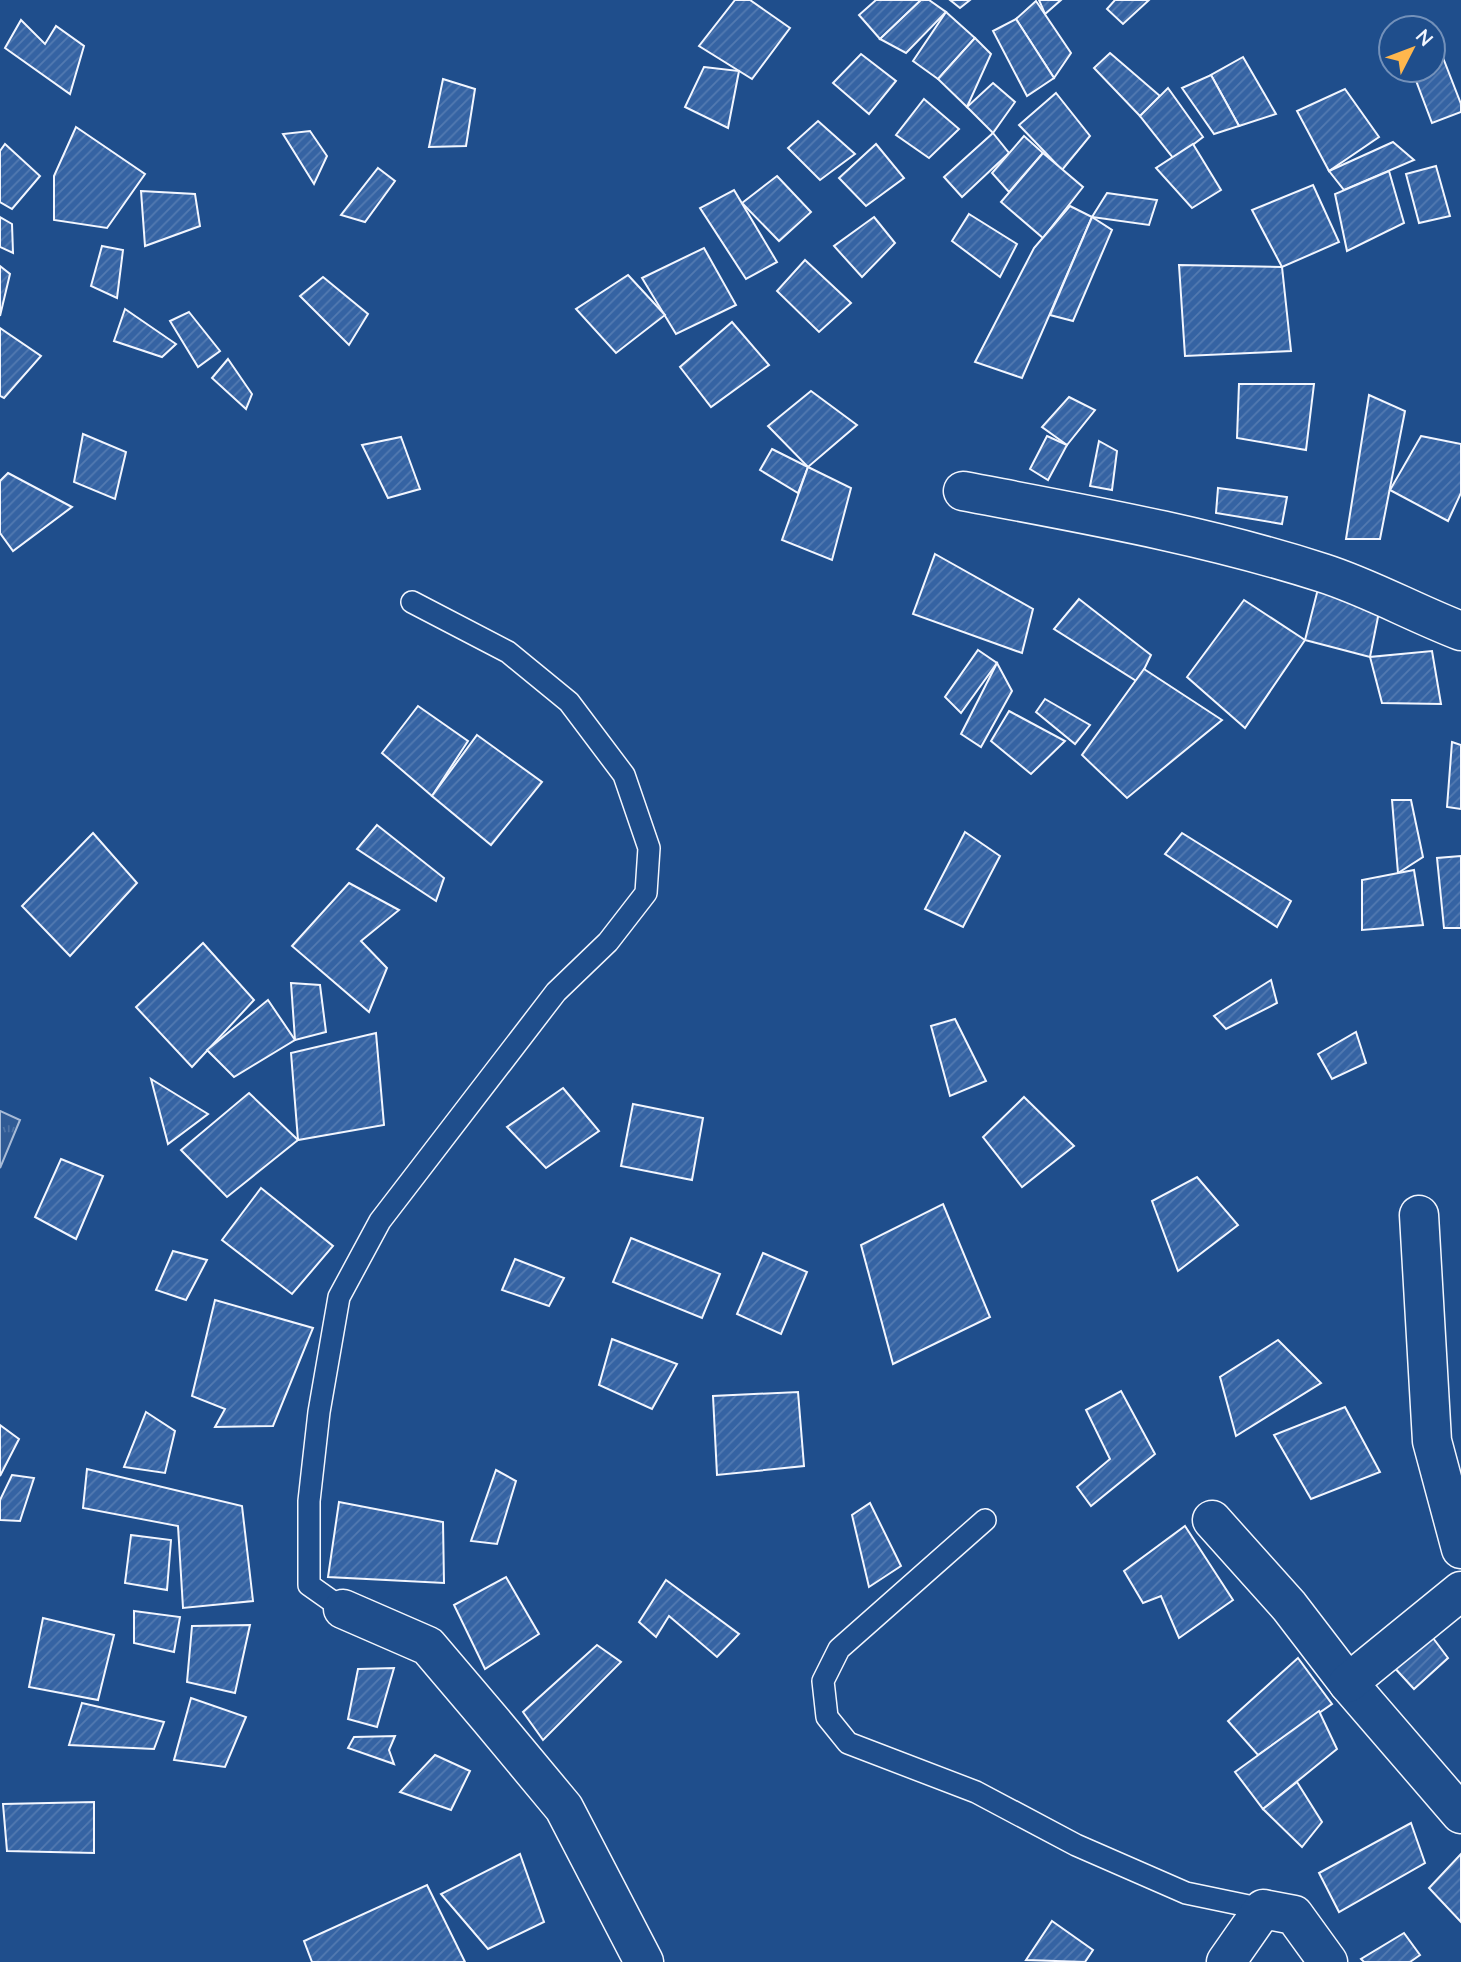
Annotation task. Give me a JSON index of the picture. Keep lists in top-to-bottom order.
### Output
{
  "north": "top right"
}
